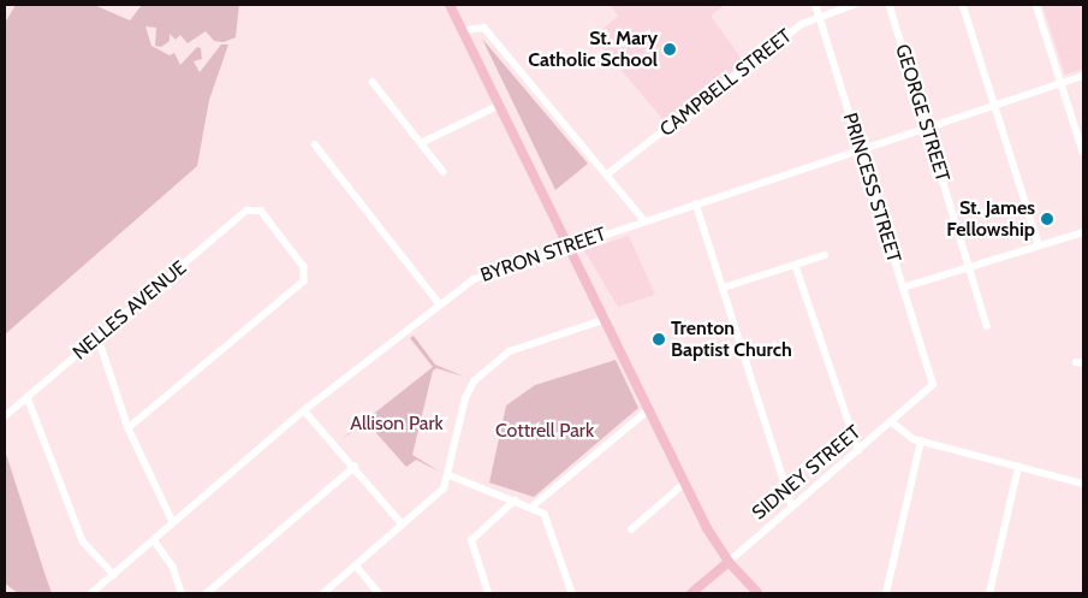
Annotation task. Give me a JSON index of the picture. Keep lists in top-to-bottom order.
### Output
{
  "streets": {
    "main road": ["SIDNEY STREET"],
    "street": [
      "CAMPBELL STREET",
      "GEORGE STREET",
      "PRINCESS STREET",
      "BYRON STREET",
      "NELLES AVENUE"
    ]
  },
  "crossings": [
    ["CAMPBELL STREET", "PRINCESS STREET"],
    ["GEORGE STREET", "BYRON STREET"],
    ["PRINCESS STREET", "BYRON STREET"],
    ["PRINCESS STREET", "SIDNEY STREET"]
  ],
  "parks": ["Allison Park", "Cottrell Park"],
  "places": ["St. Mary Catholic School", "St. James Fellowship", "Trenton Baptist Church"]
}
